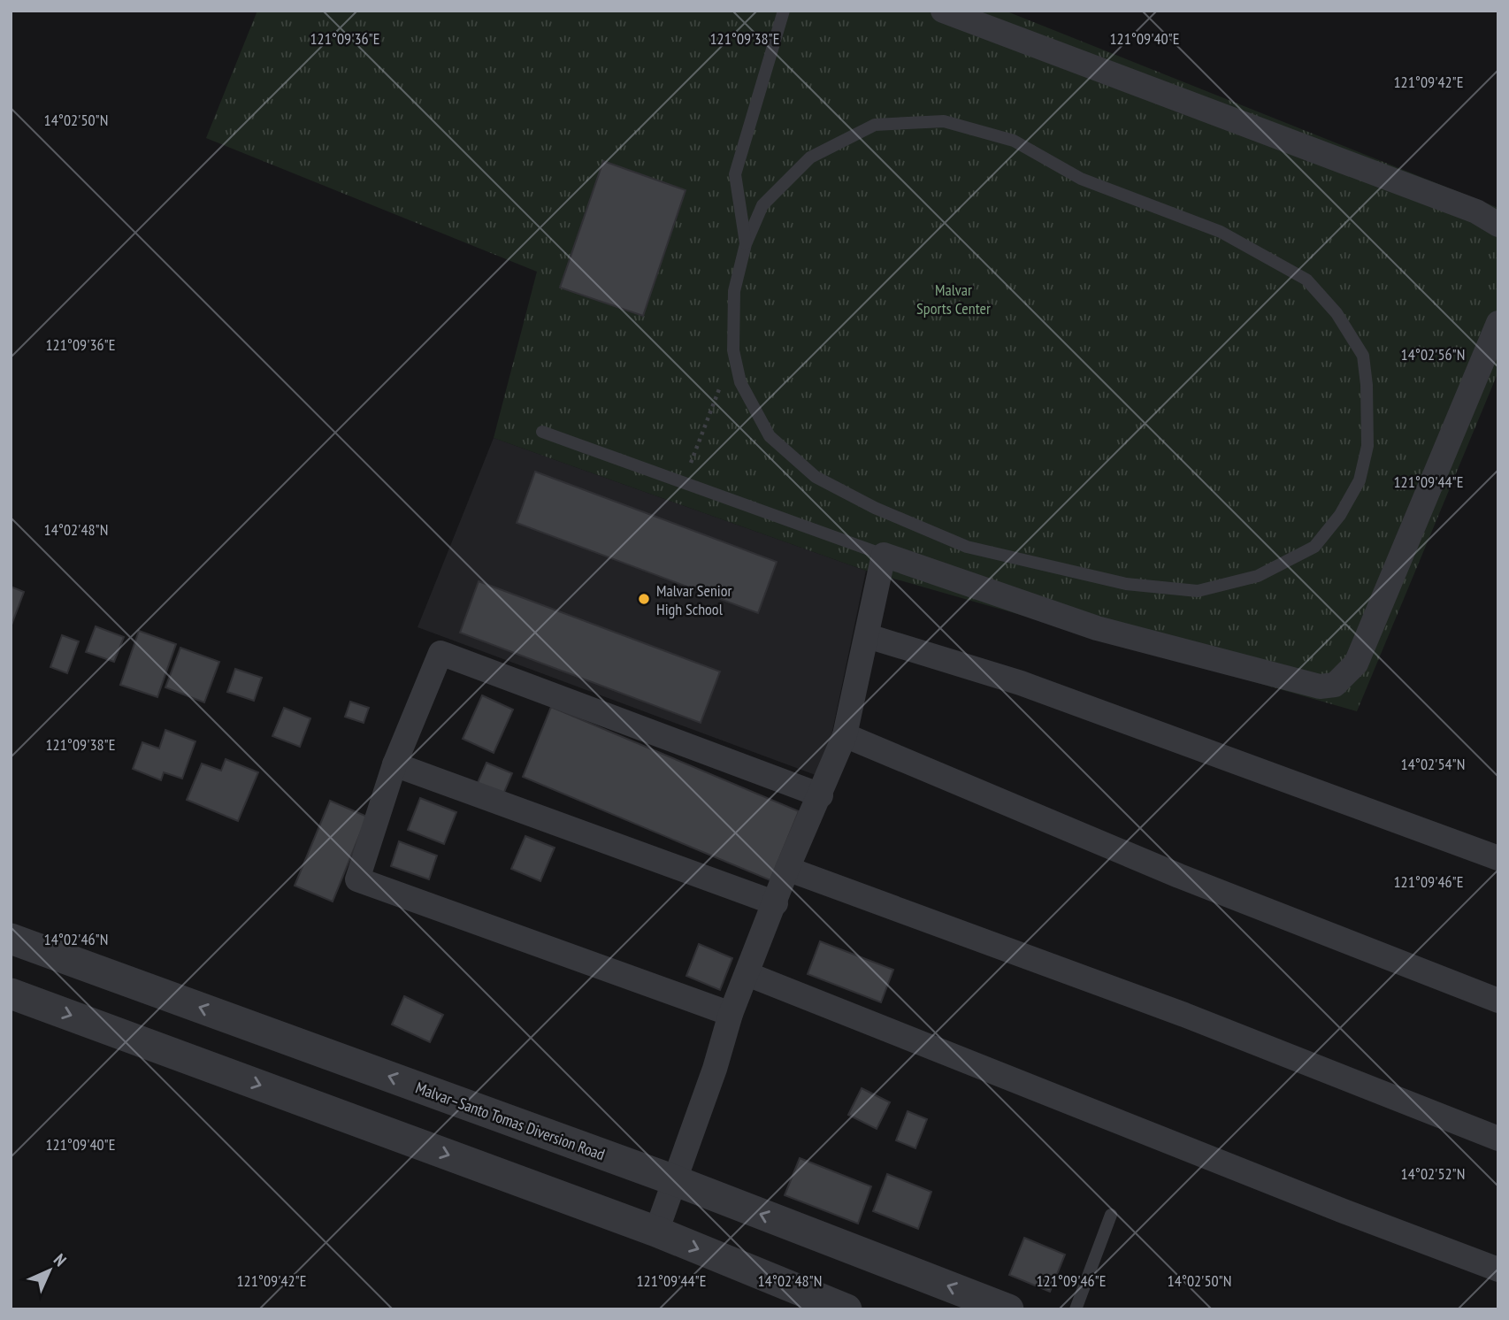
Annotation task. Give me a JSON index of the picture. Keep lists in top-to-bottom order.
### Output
{
  "streets": {
    "street": ["Malvar–Santo Tomas Diversion Road"]
  },
  "parks": ["Malvar Sports Center"],
  "places": ["Malvar Senior High School"],
  "north": "top right",
  "coordinates": [
    "121°09'36\"E",
    "121°09'38\"E",
    "121°09'40\"E",
    "121°09'42\"E",
    "14°02'50\"N",
    "14°02'56\"N",
    "121°09'44\"E",
    "14°02'48\"N",
    "14°02'54\"N",
    "121°09'46\"E",
    "14°02'46\"N",
    "14°02'52\"N"
  ]
}
